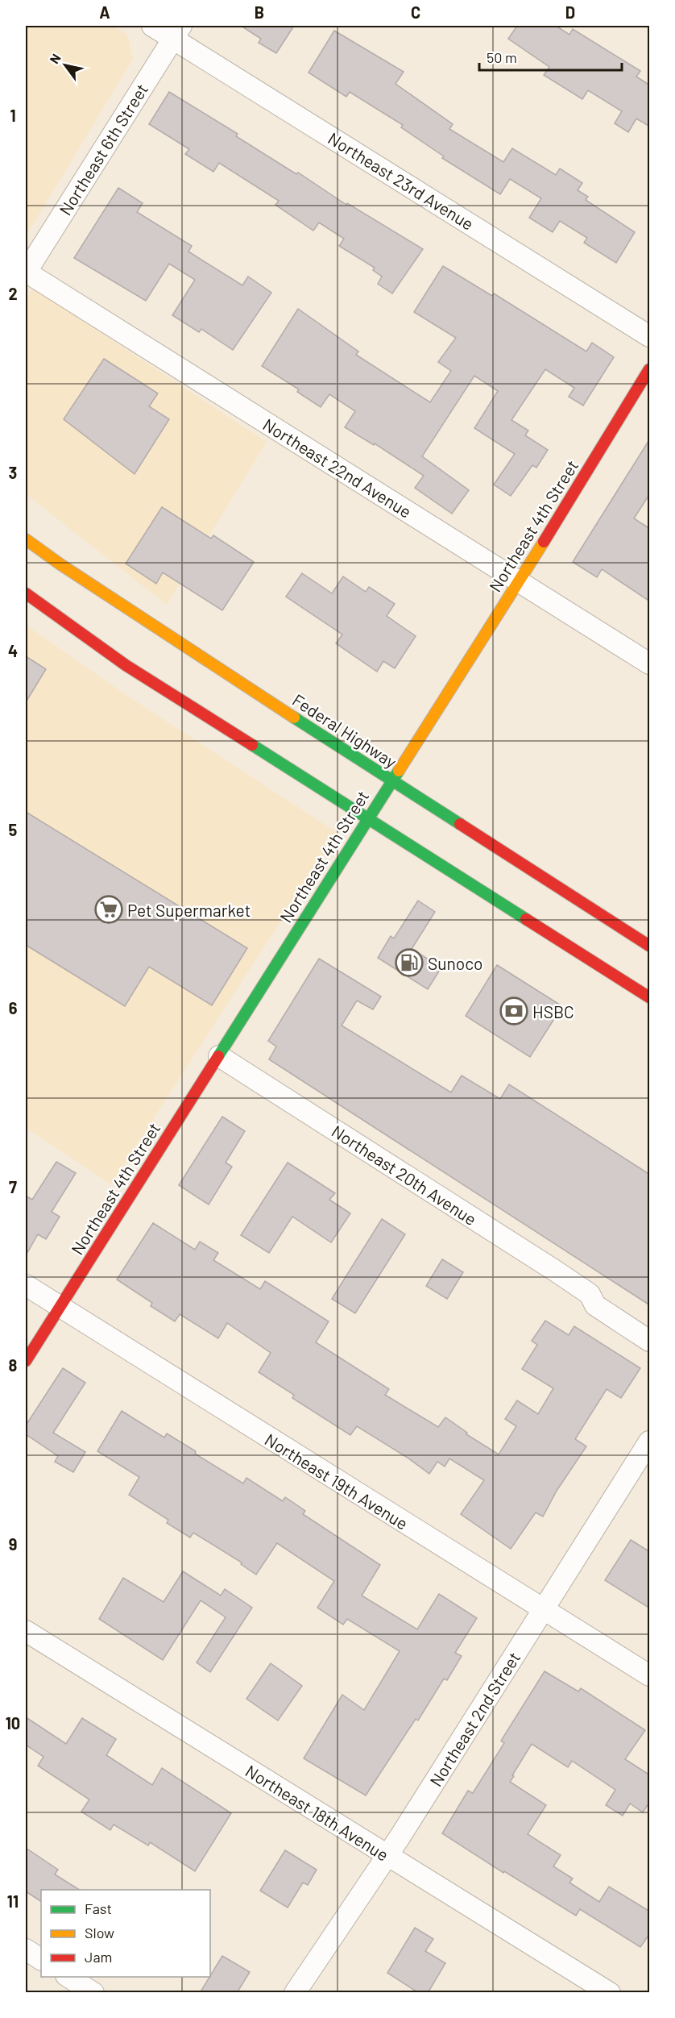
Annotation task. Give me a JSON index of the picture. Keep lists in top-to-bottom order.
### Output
{
  "streets": {
    "main road": ["Northeast 4th Street", "Federal Highway"],
    "street": [
      "Northeast 6th Street",
      "Northeast 23rd Avenue",
      "Northeast 22nd Avenue",
      "Northeast 20th Avenue",
      "Northeast 19th Avenue",
      "Northeast 2nd Street",
      "Northeast 18th Avenue"
    ]
  },
  "crossings": [
    ["Northeast 6th Street", "Northeast 23rd Avenue"],
    ["Northeast 6th Street", "Northeast 22nd Avenue"],
    ["Northeast 22nd Avenue", "Northeast 4th Street"],
    ["Northeast 4th Street", "Federal Highway"],
    ["Northeast 4th Street", "Northeast 20th Avenue"],
    ["Northeast 4th Street", "Northeast 19th Avenue"],
    ["Northeast 19th Avenue", "Northeast 2nd Street"],
    ["Northeast 2nd Street", "Northeast 18th Avenue"]
  ],
  "places": {
    "supermarket": ["Pet Supermarket"],
    "fuel station": ["Sunoco"],
    "bank": ["HSBC"]
  },
  "legend": ["Fast", "Slow", "Jam"],
  "scale_bar": "50 m",
  "north": "top left",
  "grid": {
    "columns": [
      "A",
      "B",
      "C",
      "D"
    ],
    "rows": [
      "1",
      "2",
      "3",
      "4",
      "5",
      "6",
      "7",
      "8",
      "9",
      "10",
      "11"
    ]
  }
}
